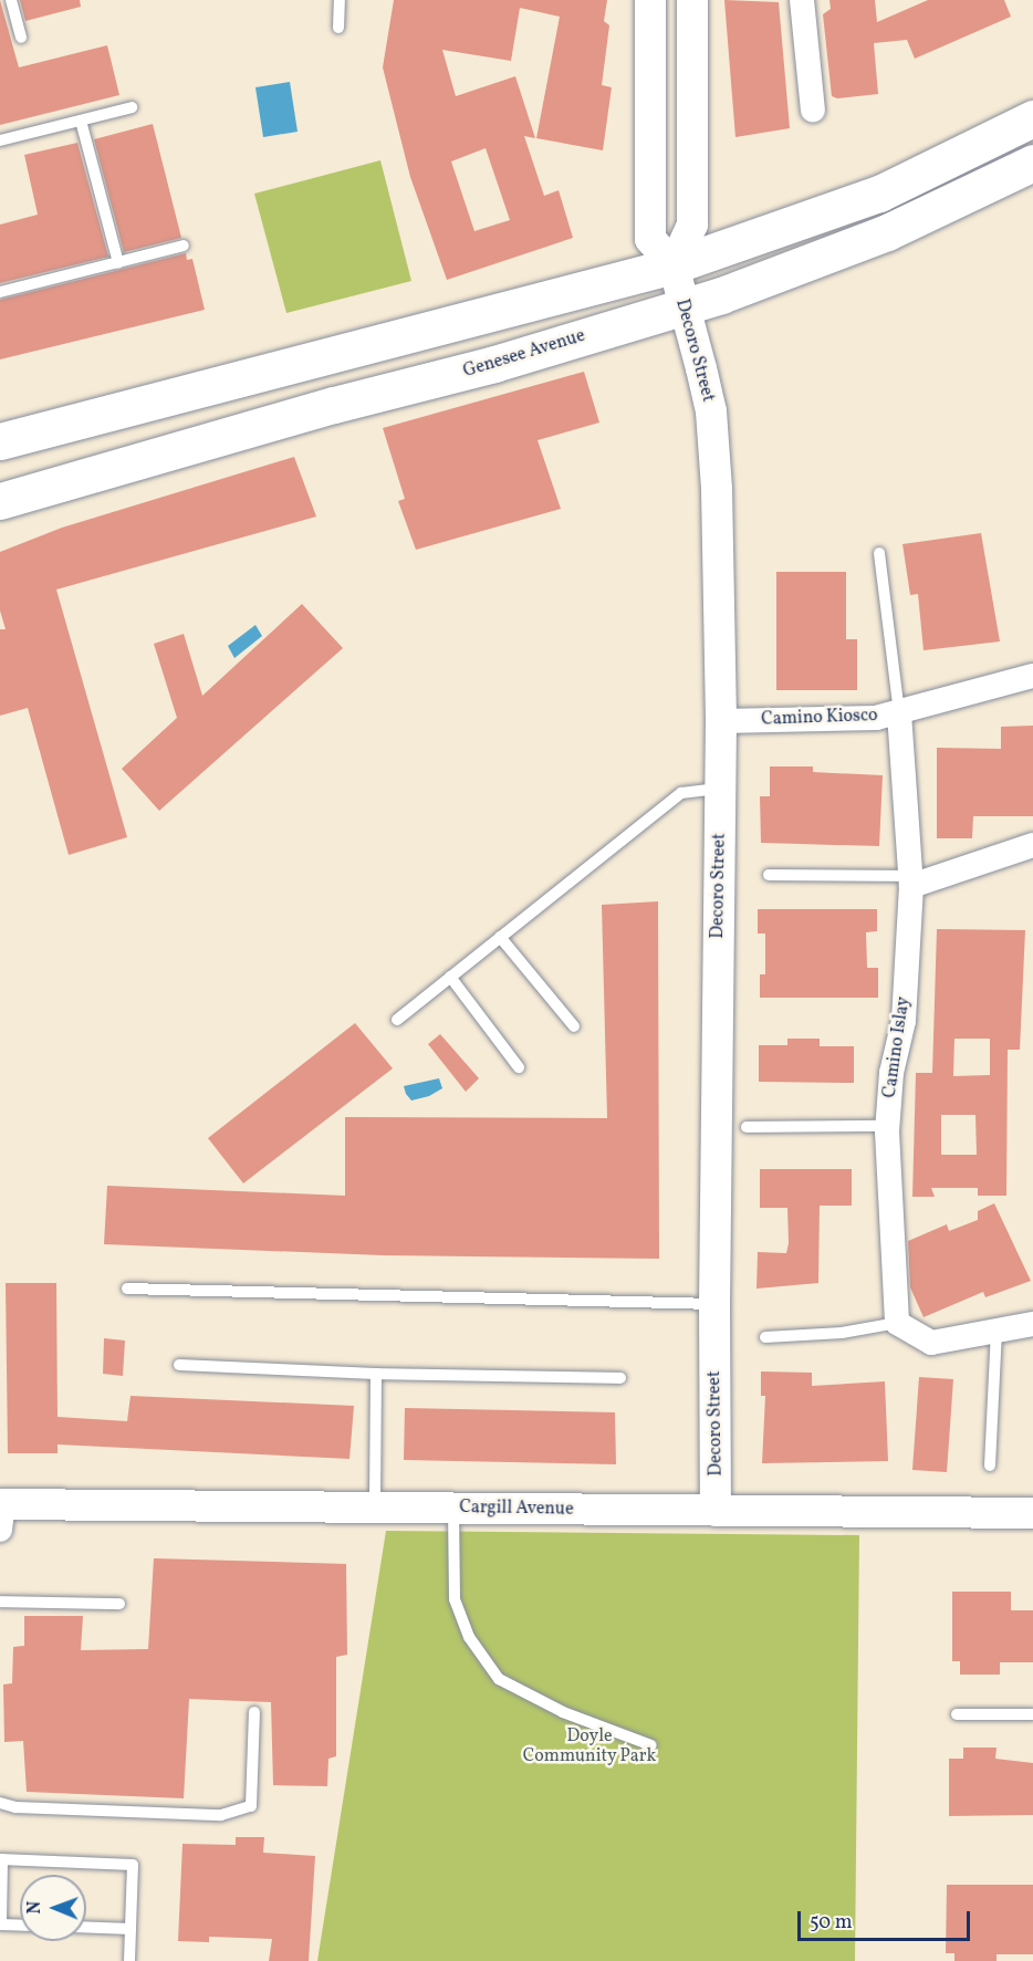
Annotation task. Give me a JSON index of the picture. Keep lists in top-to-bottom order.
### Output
{
  "streets": {
    "main road": ["Genesee Avenue"],
    "street": [
      "Decoro Street",
      "Camino Kiosco",
      "Camino Islay",
      "Cargill Avenue"
    ]
  },
  "crossings": [
    ["Decoro Street", "Genesee Avenue"],
    ["Decoro Street", "Camino Kiosco"],
    ["Decoro Street", "Cargill Avenue"],
    ["Camino Kiosco", "Camino Islay"]
  ],
  "parks": ["Doyle Community Park"],
  "scale_bar": "50 m",
  "north": "left"
}
